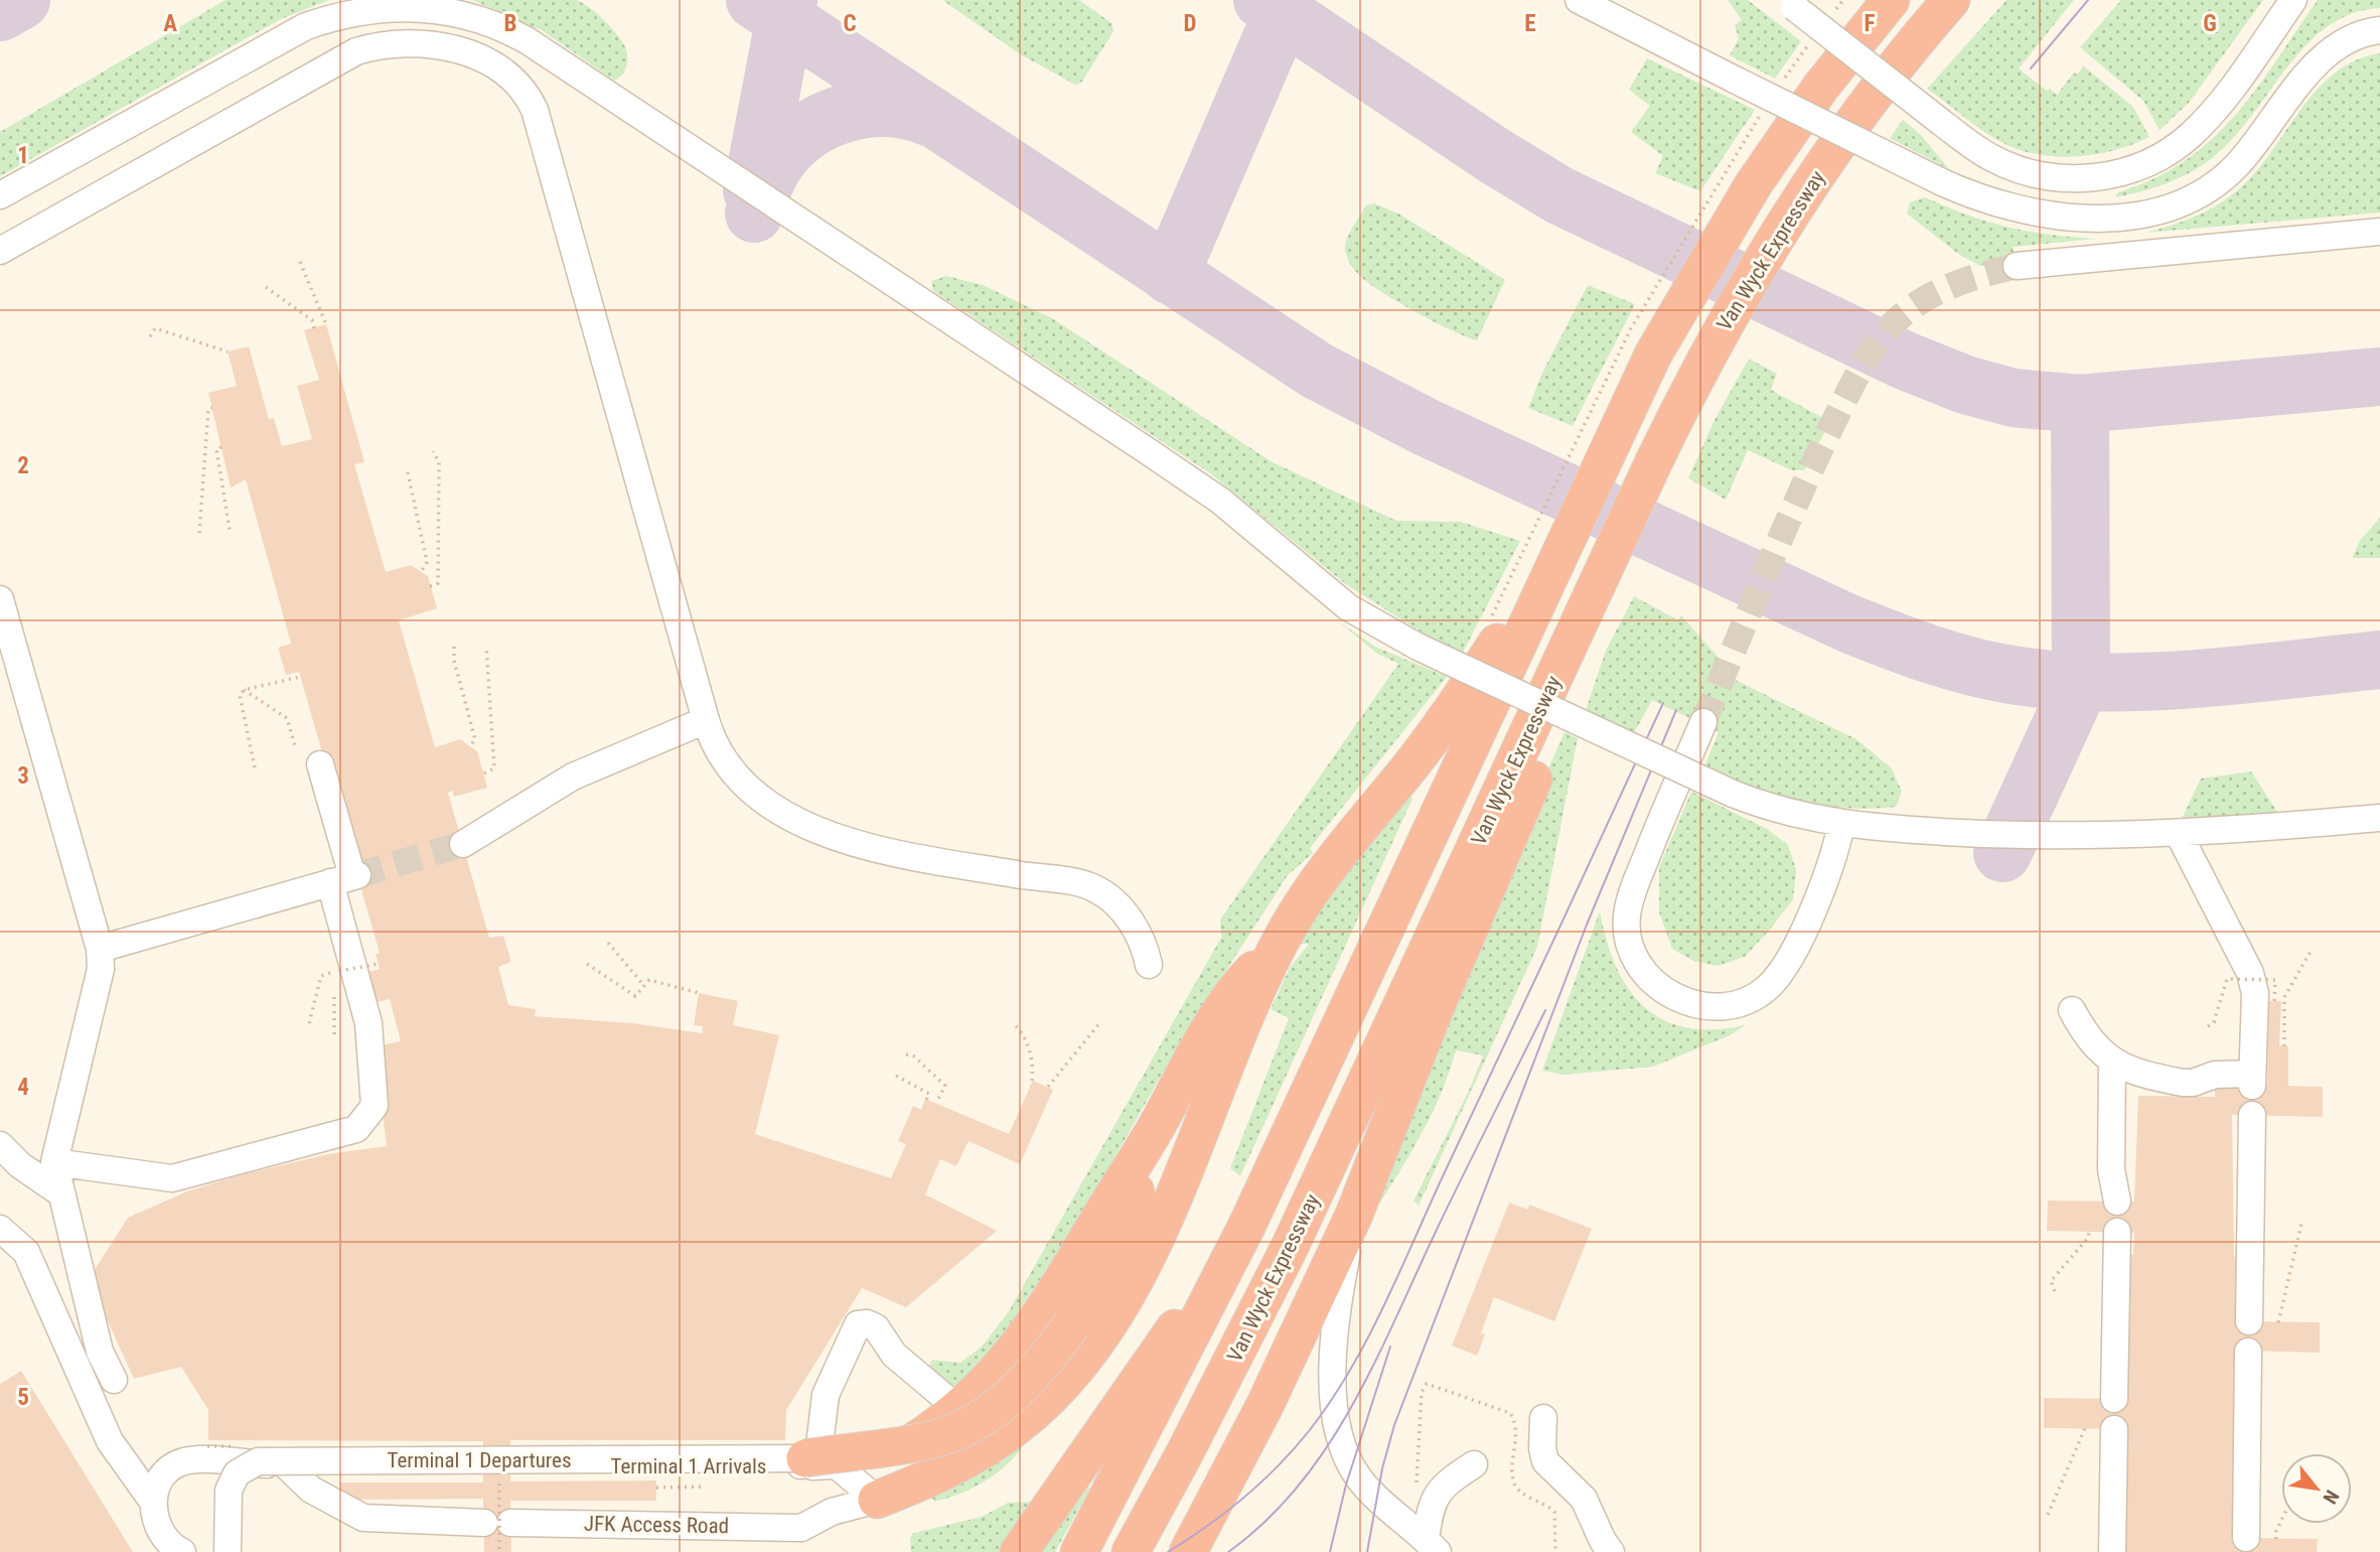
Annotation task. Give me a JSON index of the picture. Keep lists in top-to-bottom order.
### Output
{
  "streets": {
    "highway": ["Van Wyck Expressway"],
    "street": ["Terminal 1 Departures", "Terminal 1 Arrivals", "JFK Access Road"]
  },
  "crossings": [
    ["Terminal 1 Departures", "Terminal 1 Arrivals"]
  ],
  "north": "bottom right",
  "grid": {
    "columns": [
      "A",
      "B",
      "C",
      "D",
      "E",
      "F",
      "G"
    ],
    "rows": [
      "1",
      "2",
      "3",
      "4",
      "5"
    ]
  }
}
